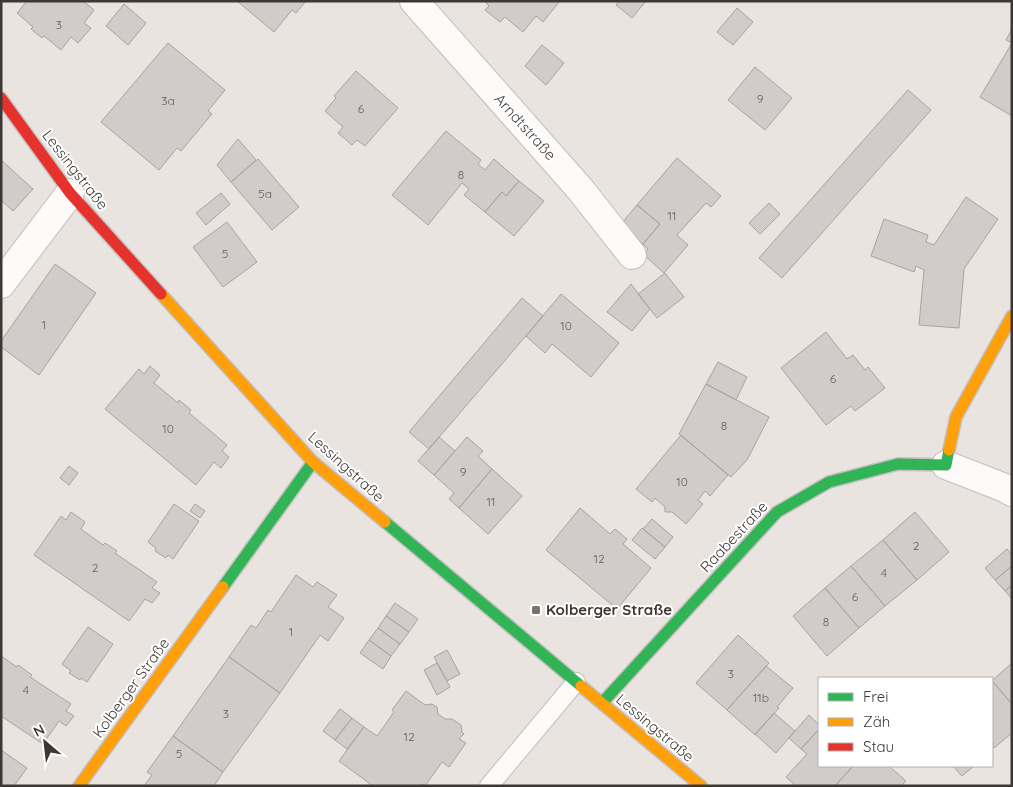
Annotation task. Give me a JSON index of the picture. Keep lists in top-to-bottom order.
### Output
{
  "streets": {
    "street": [
      "Arndtstraße",
      "Lessingstraße",
      "Raabestraße",
      "Kolberger Straße"
    ]
  },
  "crossings": [
    ["Lessingstraße", "Raabestraße"],
    ["Lessingstraße", "Kolberger Straße"]
  ],
  "places": {
    "transit": ["Kolberger Straße"]
  },
  "house_numbers": [
    "3",
    "9",
    "3a",
    "6",
    "8",
    "5a",
    "11",
    "5",
    "1",
    "10",
    "6",
    "8",
    "10",
    "9",
    "10",
    "11",
    "2",
    "12",
    "2",
    "4",
    "6",
    "8",
    "1",
    "3",
    "4",
    "11b",
    "3",
    "12",
    "5"
  ],
  "legend": ["Frei", "Zäh", "Stau"],
  "north": "top left"
}
